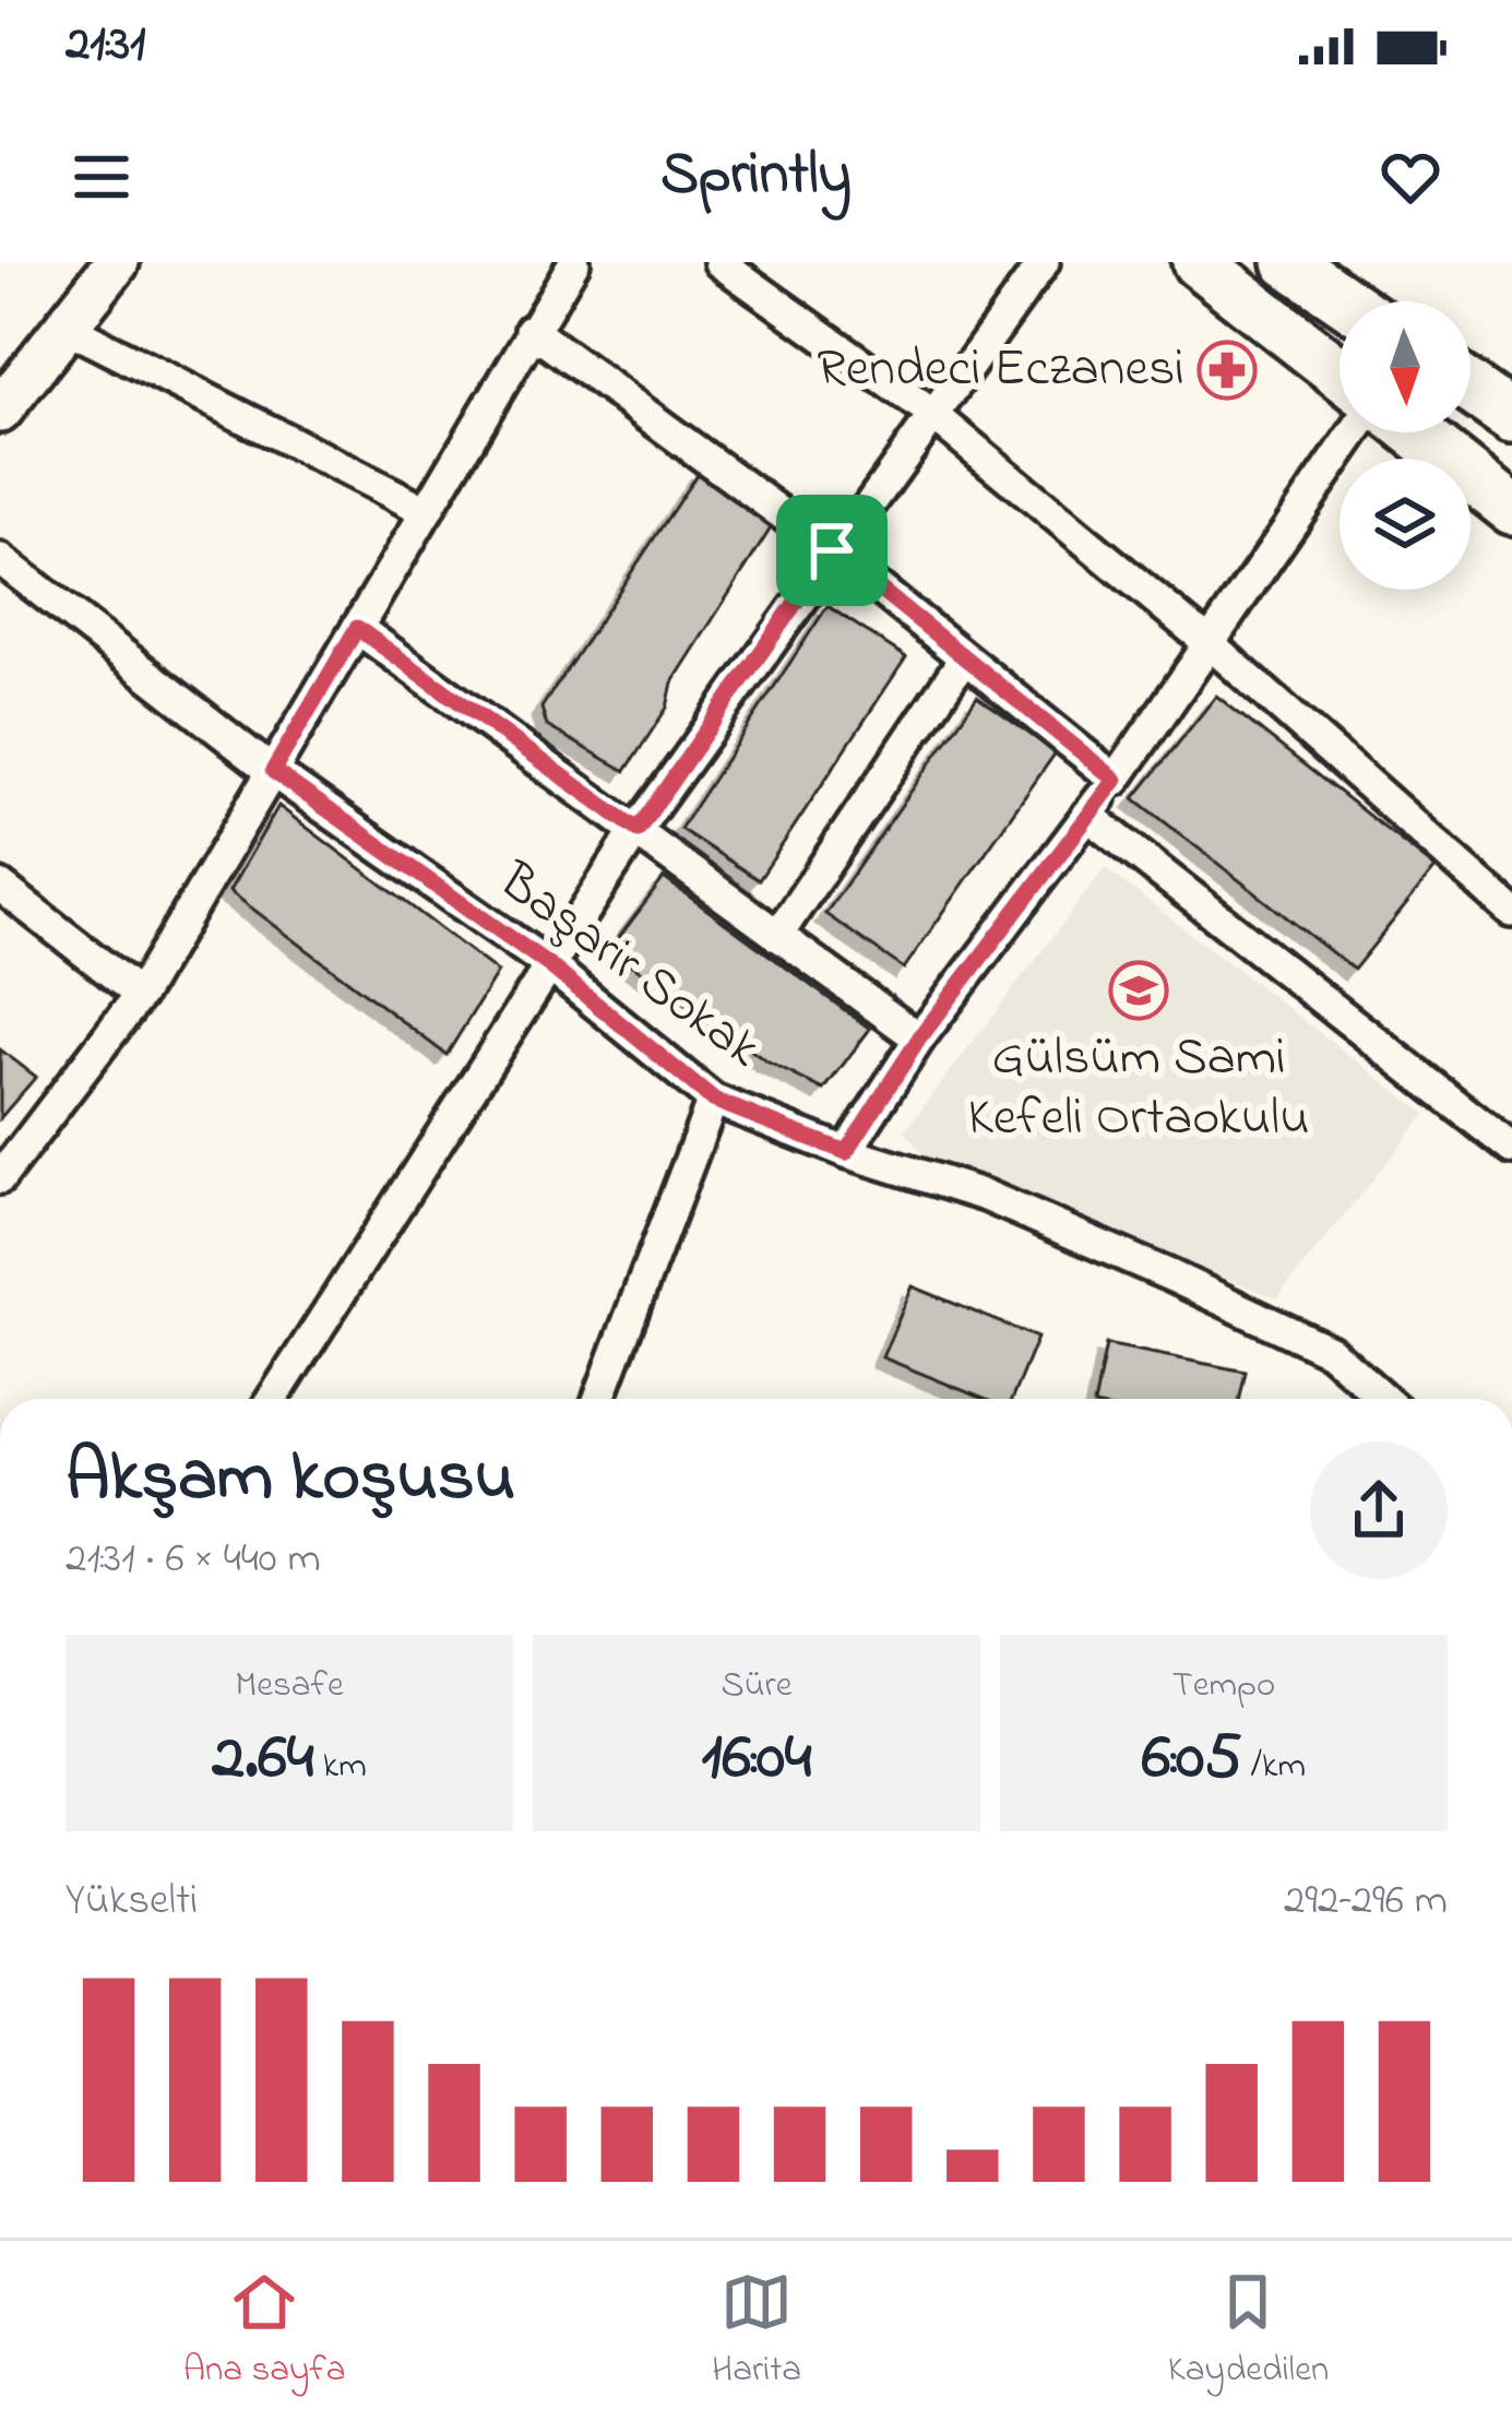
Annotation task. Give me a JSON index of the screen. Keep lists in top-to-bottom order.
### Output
{
  "streets": {
    "street": ["Başarir Sokak"]
  },
  "places": {
    "pharmacy": ["Rendeci Eczanesi"],
    "school or university": ["Gülsüm Sami Kefeli Ortaokulu"]
  },
  "north": "bottom",
  "page": {
    "status": "21:31",
    "header": "Sprintly",
    "heading": ["Akşam koşusu", "21:31 · 6 × 440 m"],
    "stats": [
      ["Mesafe", "2.64 km"],
      ["Süre", "16:04"],
      ["Tempo", "6:05 /km"]
    ],
    "chart": ["Yükselti", "292–296 m"],
    "tabs": ["Ana sayfa", "Harita", "Kaydedilen"]
  }
}
